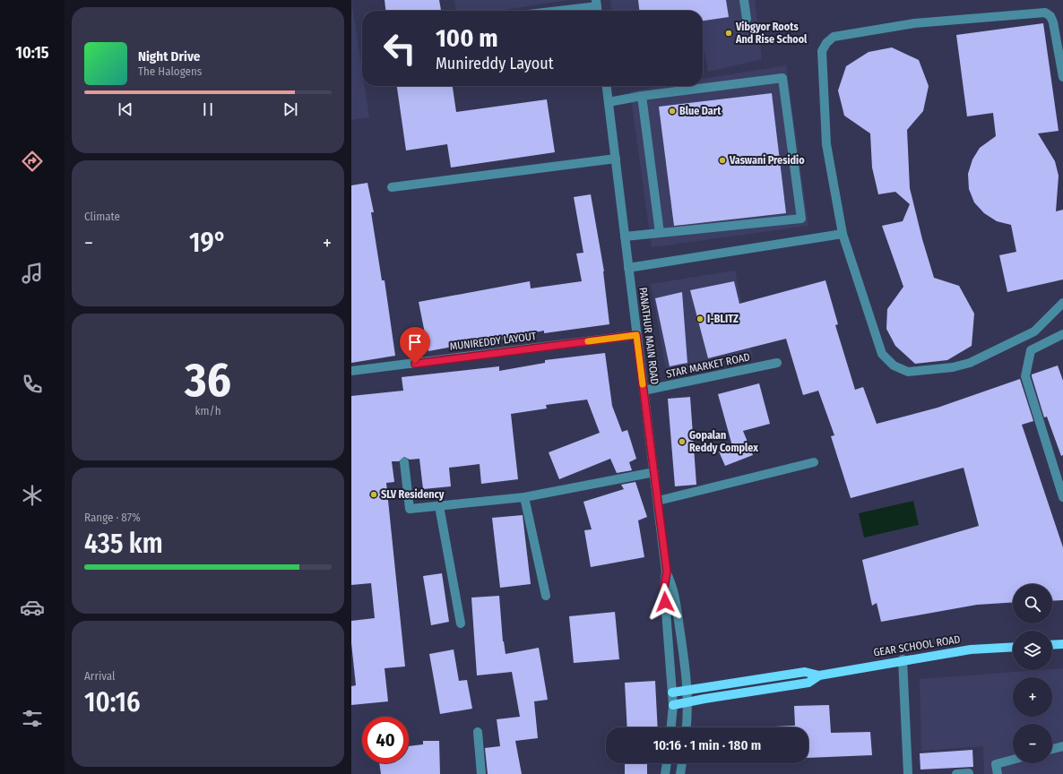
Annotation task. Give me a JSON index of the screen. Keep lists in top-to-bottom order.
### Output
{
  "streets": {
    "main road": ["GEAR SCHOOL ROAD"],
    "street": ["PANATHUR MAIN ROAD", "MUNIREDDY LAYOUT", "STAR MARKET ROAD"]
  },
  "crossings": [
    ["PANATHUR MAIN ROAD", "MUNIREDDY LAYOUT"],
    ["PANATHUR MAIN ROAD", "STAR MARKET ROAD"],
    ["PANATHUR MAIN ROAD", "GEAR SCHOOL ROAD"]
  ],
  "places": [
    "Vibgyor Roots And Rise School",
    "Blue Dart",
    "Vaswani Presidio",
    "I-BLITZ",
    "Gopalan Reddy Complex",
    "SLV Residency"
  ],
  "page": {
    "tabs": "10:15",
    "turn": ["100 m", "Munireddy Layout"],
    "song": ["Night Drive", "The Halogens"],
    "tile": [
      "Climate",
      ["36", "km/h"],
      ["Range · 87%", "435 km"],
      ["Arrival", "10:16"]
    ],
    "heat": ["−", "19°", "+"],
    "map_buttons": ["+", "−"],
    "limit": "40",
    "trip": "10:16 · 1 min · 180 m"
  }
}
